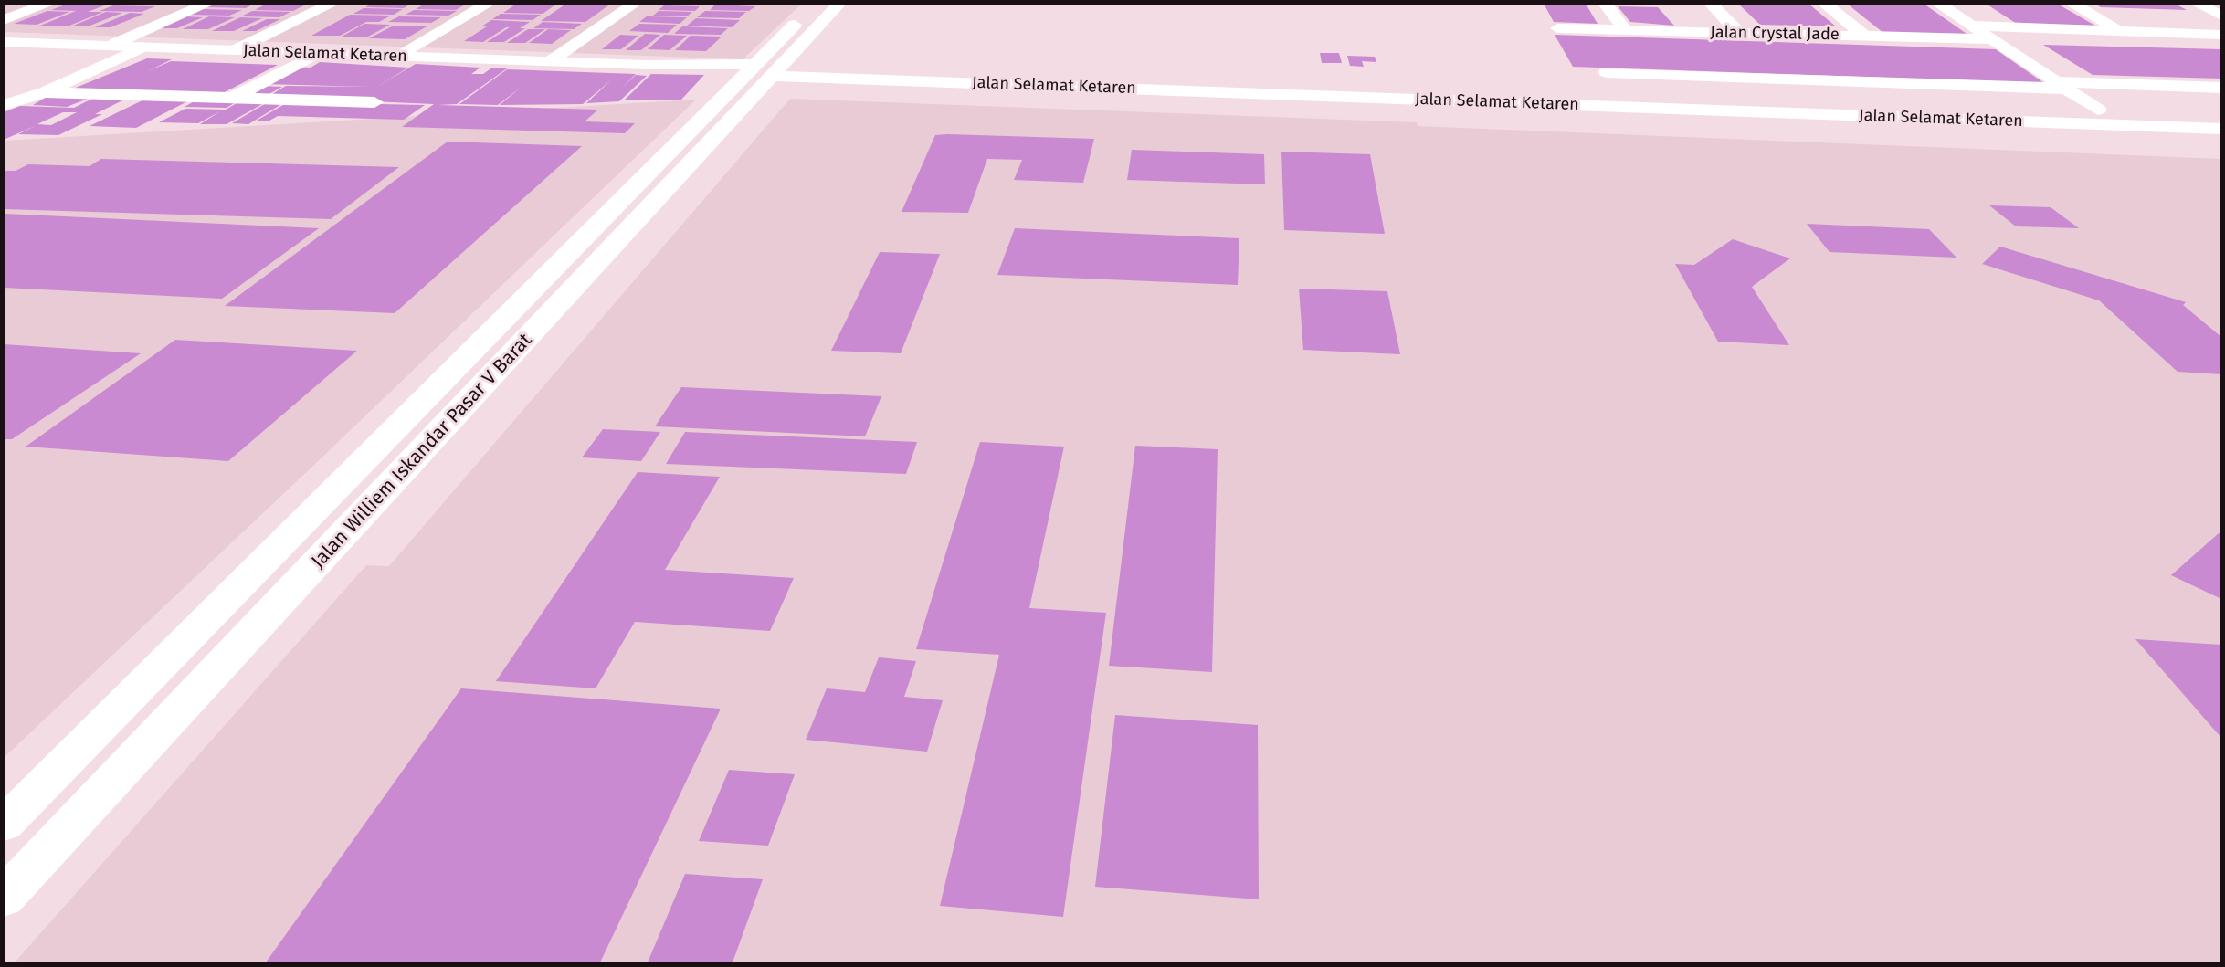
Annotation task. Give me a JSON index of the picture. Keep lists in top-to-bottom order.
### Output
{
  "streets": {
    "street": ["Jalan Crystal Jade", "Jalan Selamat Ketaren", "Jalan Williem Iskandar Pasar V Barat"]
  },
  "crossings": [
    ["Jalan Selamat Ketaren", "Jalan Williem Iskandar Pasar V Barat"]
  ]
}
